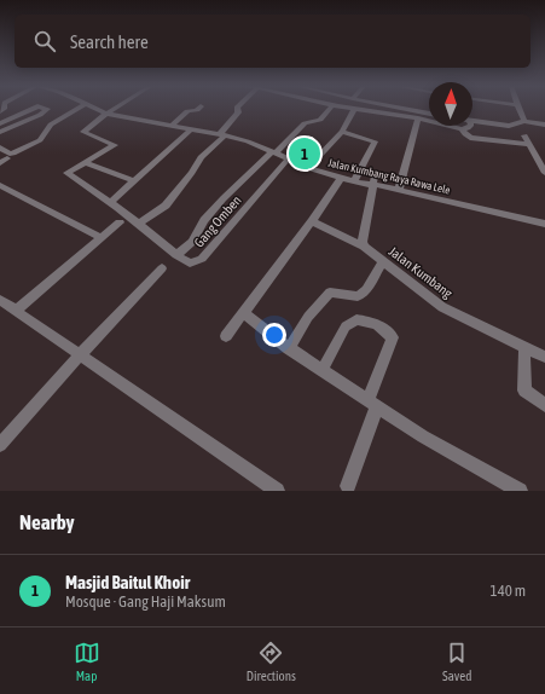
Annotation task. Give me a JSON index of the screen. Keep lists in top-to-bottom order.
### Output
{
  "streets": {
    "street": ["Jalan Kumbang Raya Rawa Lele", "Gang Omben", "Jalan Kumbang"]
  },
  "crossings": [
    ["Jalan Kumbang Raya Rawa Lele", "Gang Omben"]
  ],
  "north": "top",
  "page": {
    "search": "Search here",
    "pins": "1",
    "heading": "Nearby",
    "list": [
      {
        "mark": "1",
        "name": "Masjid Baitul Khoir",
        "note": "Mosque · Gang Haji Maksum",
        "value": "140 m"
      }
    ],
    "nav": ["Map", "Directions", "Saved"]
  }
}
